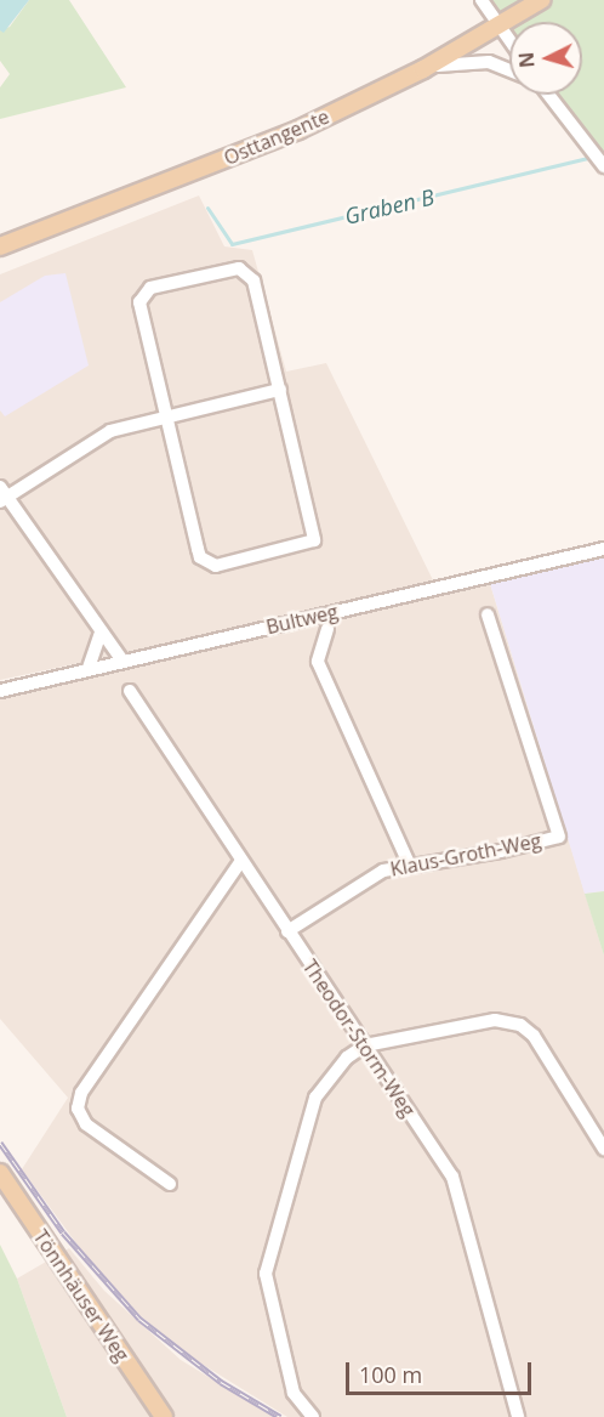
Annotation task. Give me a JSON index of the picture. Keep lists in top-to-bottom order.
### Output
{
  "streets": {
    "main road": ["Osttangente", "Tönnhäuser Weg"],
    "street": ["Bultweg", "Klaus-Groth-Weg", "Theodor-Storm-Weg"]
  },
  "crossings": [
    ["Klaus-Groth-Weg", "Theodor-Storm-Weg"]
  ],
  "water": ["Graben B"],
  "scale_bar": "100 m",
  "north": "left"
}
